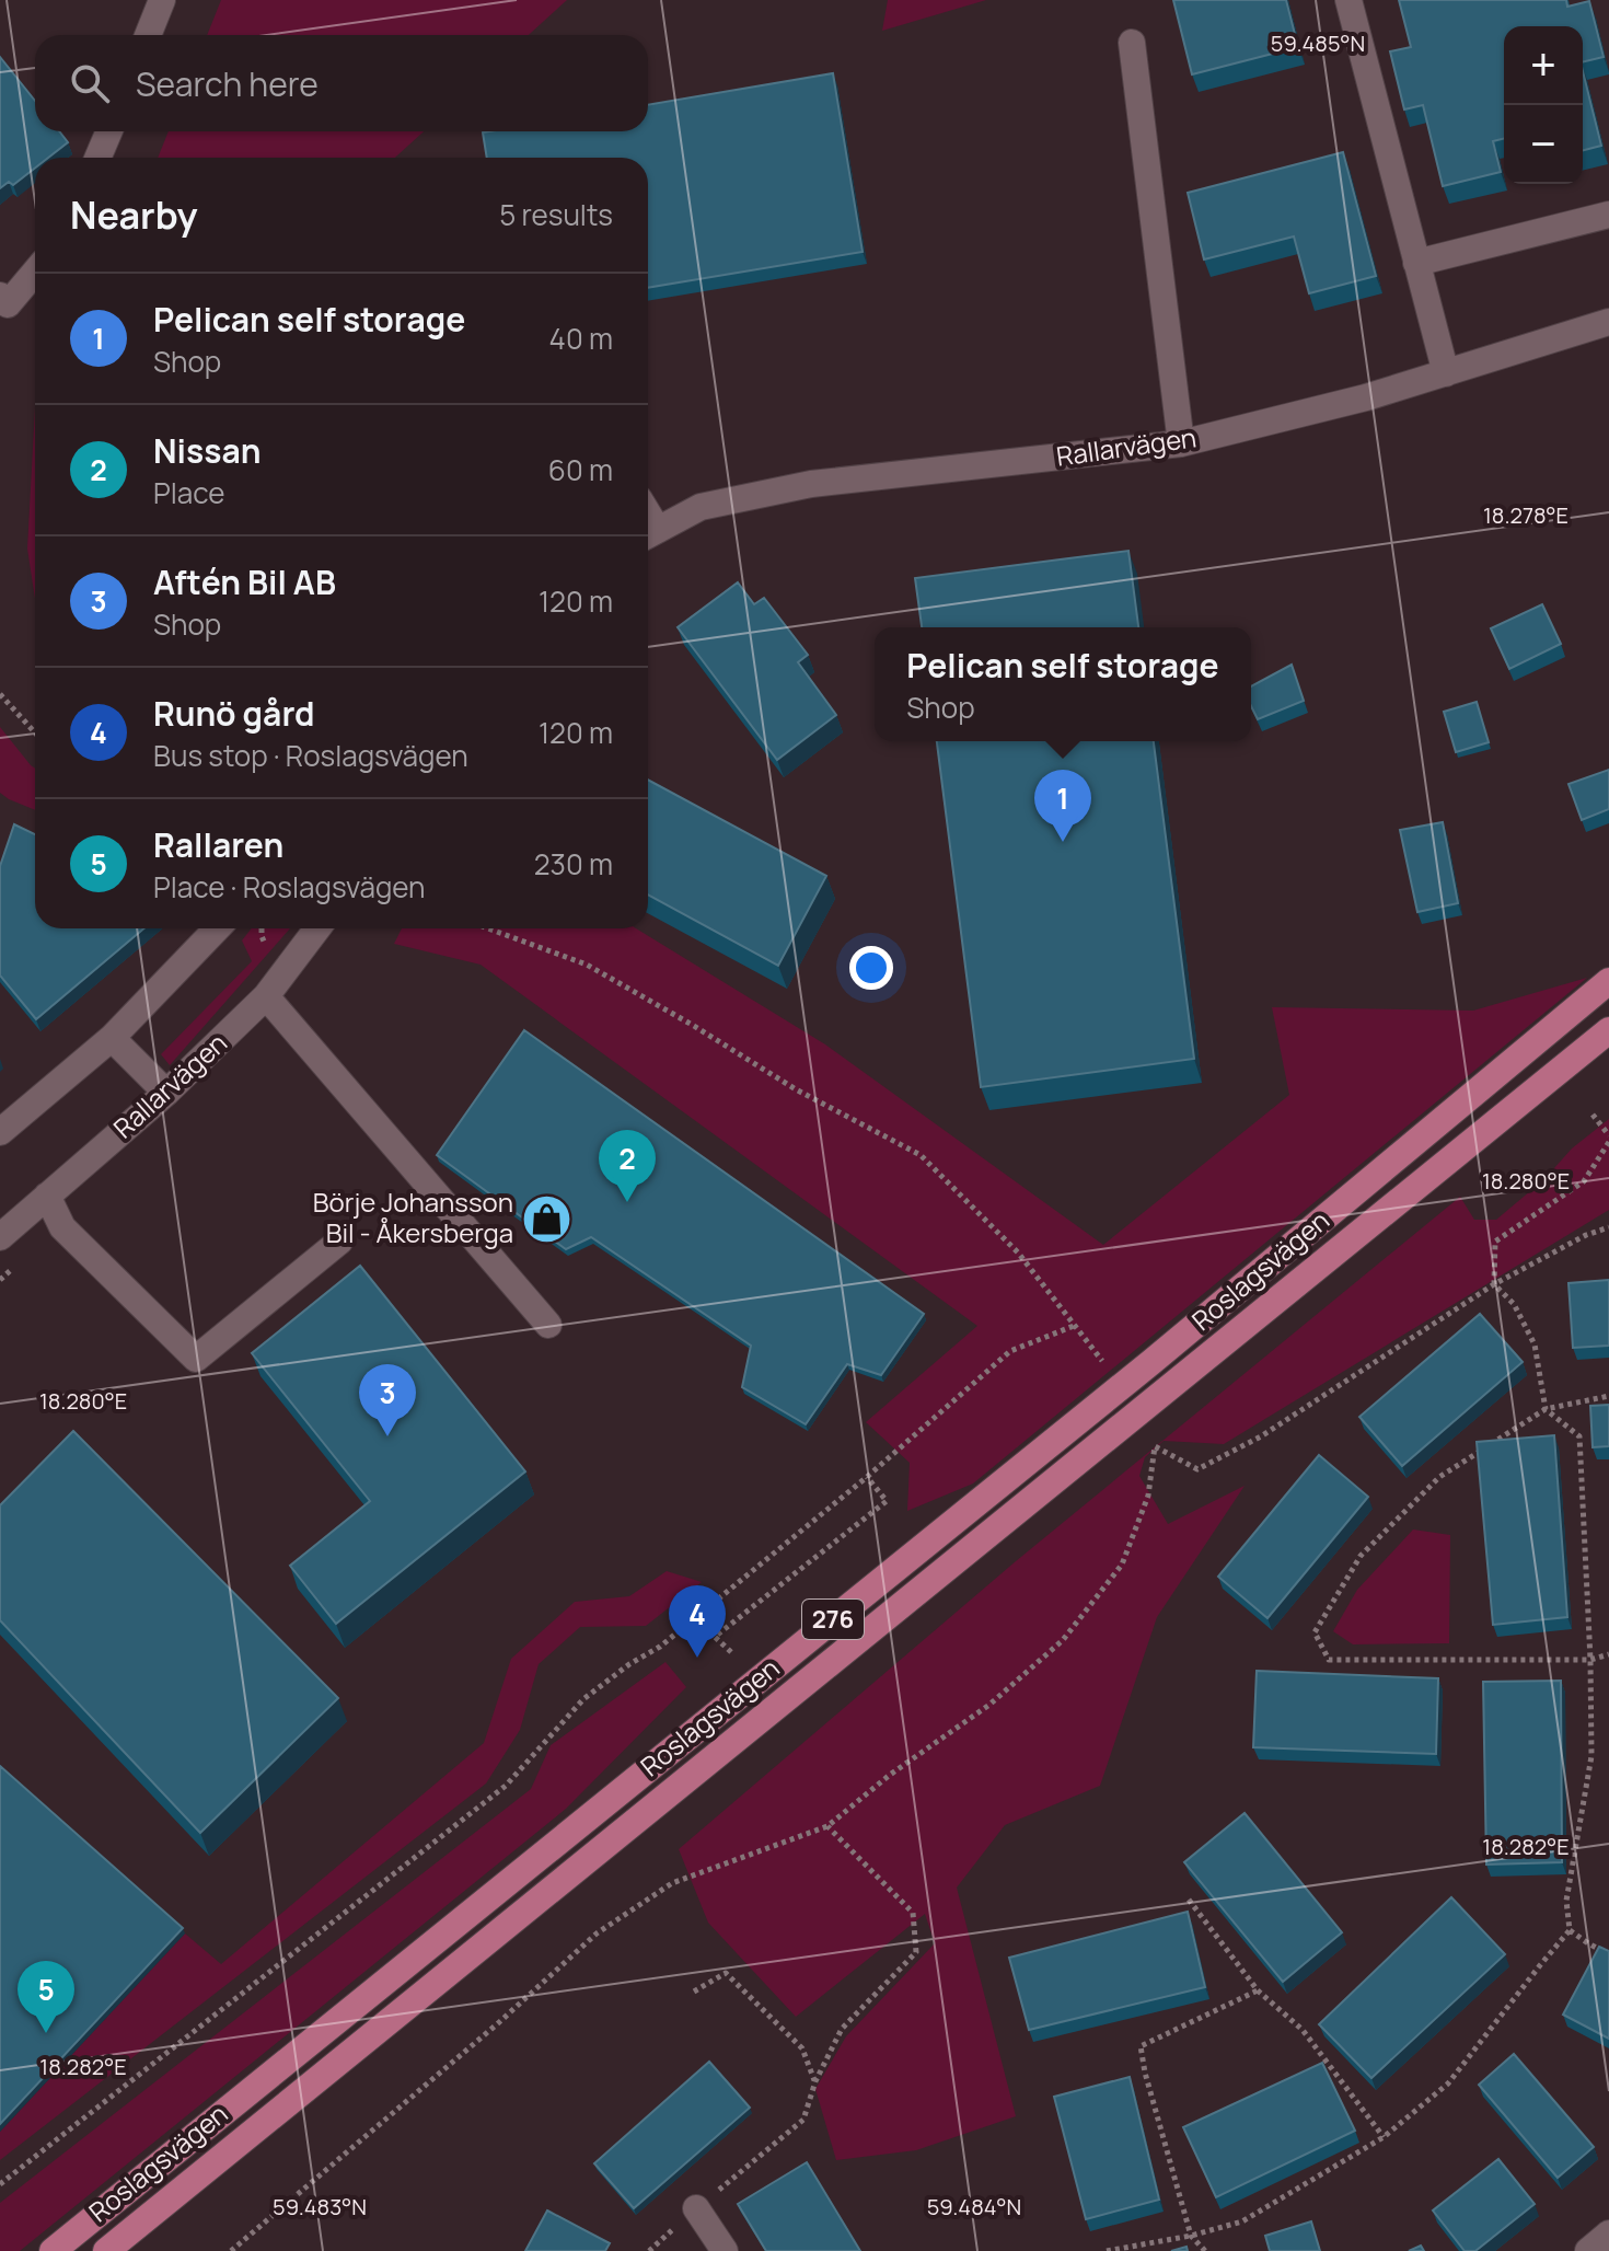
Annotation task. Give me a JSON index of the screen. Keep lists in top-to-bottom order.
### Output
{
  "streets": {
    "main road": ["Roslagsvägen", "276"],
    "street": ["Rallarvägen"]
  },
  "places": {
    "shop": ["Börje Johansson Bil - Åkersberga"]
  },
  "page": {
    "map_buttons": ["+", "−"],
    "search": "Search here",
    "heading": ["Nearby", "5 results"],
    "list": [
      {
        "mark": "1",
        "name": "Pelican self storage",
        "note": "Shop",
        "value": "40 m"
      },
      {
        "mark": "2",
        "name": "Nissan",
        "note": "Place",
        "value": "60 m"
      },
      {
        "mark": "3",
        "name": "Aftén Bil AB",
        "note": "Shop",
        "value": "120 m"
      },
      {
        "mark": "4",
        "name": "Runö gård",
        "note": "Bus stop · Roslagsvägen",
        "value": "120 m"
      },
      {
        "mark": "5",
        "name": "Rallaren",
        "note": "Place · Roslagsvägen",
        "value": "230 m"
      }
    ],
    "popup": ["Pelican self storage", "Shop"],
    "pins": [
      "1",
      "2",
      "3",
      "4",
      "5"
    ]
  },
  "coordinates": [
    "59.485°N",
    "18.278°E",
    "18.280°E",
    "18.282°E",
    "59.483°N",
    "59.484°N"
  ]
}
